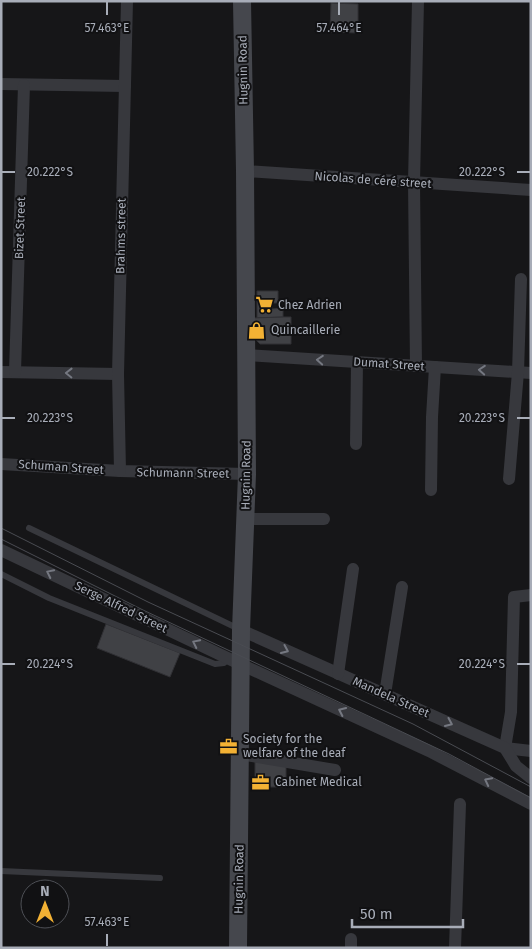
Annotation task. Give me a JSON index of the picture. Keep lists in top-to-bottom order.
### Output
{
  "streets": {
    "street": [
      "Hugnin Road",
      "Nicolas de céré street",
      "Bizet Street",
      "Brahms street",
      "Dumat Street",
      "Schuman Street",
      "Schumann Street",
      "Serge Alfred Street",
      "Mandela Street"
    ]
  },
  "crossings": [
    ["Hugnin Road", "Nicolas de céré street"],
    ["Hugnin Road", "Dumat Street"],
    ["Hugnin Road", "Schumann Street"],
    ["Hugnin Road", "Serge Alfred Street"],
    ["Hugnin Road", "Mandela Street"],
    ["Brahms street", "Schuman Street"],
    ["Brahms street", "Schumann Street"],
    ["Schuman Street", "Schumann Street"]
  ],
  "one_way": ["Dumat Street", "Serge Alfred Street", "Mandela Street"],
  "places": {
    "supermarket": ["Chez Adrien"],
    "shop": ["Quincaillerie"],
    "office": ["Society for the welfare of the deaf", "Cabinet Medical"]
  },
  "scale_bar": "50 m",
  "north": "top",
  "coordinates": [
    "57.463°E",
    "57.464°E",
    "20.222°S",
    "20.223°S",
    "20.224°S"
  ]
}
